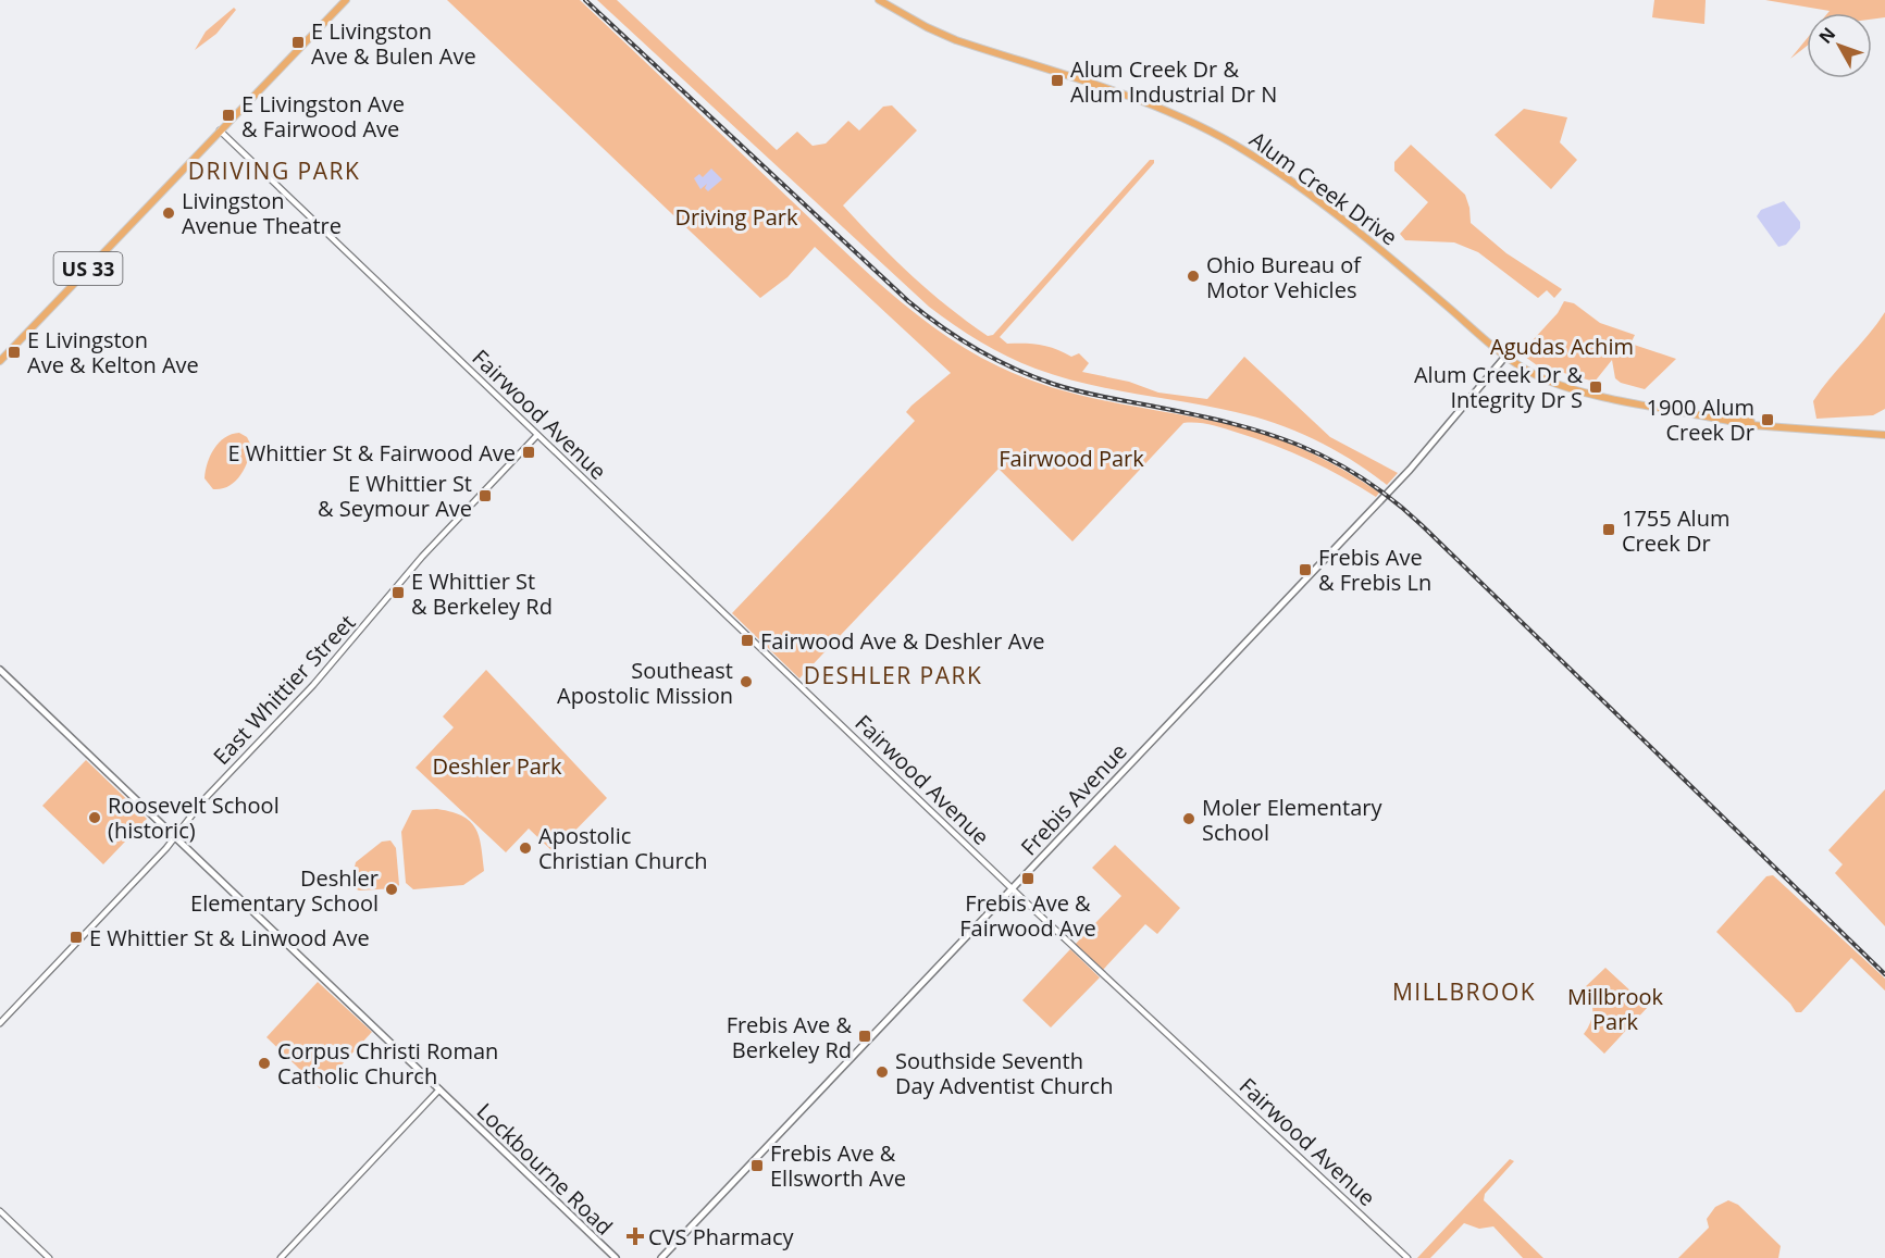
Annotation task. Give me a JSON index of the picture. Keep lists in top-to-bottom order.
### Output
{
  "streets": {
    "main road": [
      "Alum Creek Drive",
      "US 33",
      "Frebis Avenue",
      "Lockbourne Road"
    ],
    "street": ["Fairwood Avenue", "East Whittier Street"]
  },
  "crossings": [
    ["Alum Creek Drive", "Frebis Avenue"],
    ["US 33", "Fairwood Avenue"],
    ["Fairwood Avenue", "East Whittier Street"],
    ["Fairwood Avenue", "Frebis Avenue"],
    ["East Whittier Street", "Lockbourne Road"]
  ],
  "districts": ["DRIVING PARK", "DESHLER PARK", "MILLBROOK"],
  "parks": [
    "Driving Park",
    "Agudas Achim",
    "Fairwood Park",
    "Deshler Park",
    "Millbrook Park"
  ],
  "places": {
    "transit": [
      "E Livingston Ave & Bulen Ave",
      "Alum Creek Dr & Alum Industrial Dr N",
      "E Livingston Ave & Fairwood Ave",
      "E Livingston Ave & Kelton Ave",
      "Alum Creek Dr & Integrity Dr S",
      "1900 Alum Creek Dr",
      "E Whittier St & Fairwood Ave",
      "E Whittier St & Seymour Ave",
      "1755 Alum Creek Dr",
      "Frebis Ave & Frebis Ln",
      "E Whittier St & Berkeley Rd",
      "Fairwood Ave & Deshler Ave",
      "Frebis Ave & Fairwood Ave",
      "E Whittier St & Linwood Ave",
      "Frebis Ave & Berkeley Rd",
      "Frebis Ave & Ellsworth Ave"
    ],
    "other": [
      "Livingston Avenue Theatre",
      "Ohio Bureau of Motor Vehicles",
      "Southeast Apostolic Mission",
      "Roosevelt School (historic)",
      "Moler Elementary School",
      "Apostolic Christian Church",
      "Deshler Elementary School",
      "Corpus Christi Roman Catholic Church",
      "Southside Seventh Day Adventist Church"
    ],
    "health": ["CVS Pharmacy"]
  },
  "north": "top left"
}
